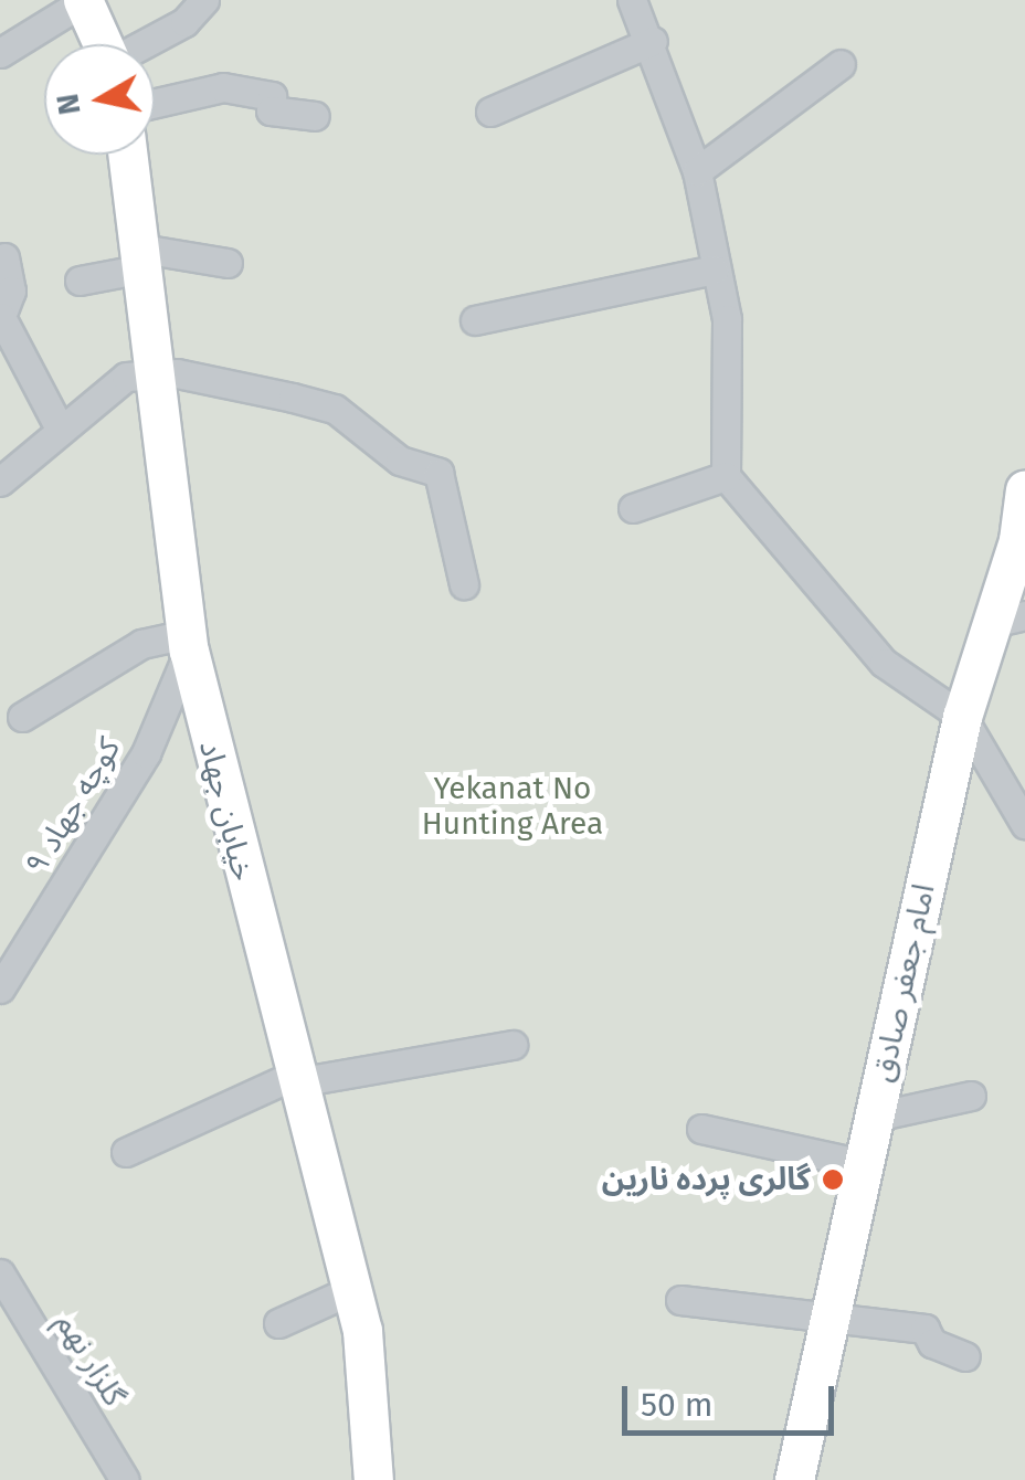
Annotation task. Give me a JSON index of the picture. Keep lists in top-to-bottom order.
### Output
{
  "streets": {
    "main road": ["خیابان جهاد", "امام جعفر صادق"],
    "street": ["کوچه جهاد ۹", "گلزار نهم"]
  },
  "crossings": [
    ["کوچه جهاد ۹", "خیابان جهاد"]
  ],
  "parks": ["Yekanat No Hunting Area"],
  "places": ["گالری پرده نارین"],
  "scale_bar": "50 m",
  "north": "left"
}
